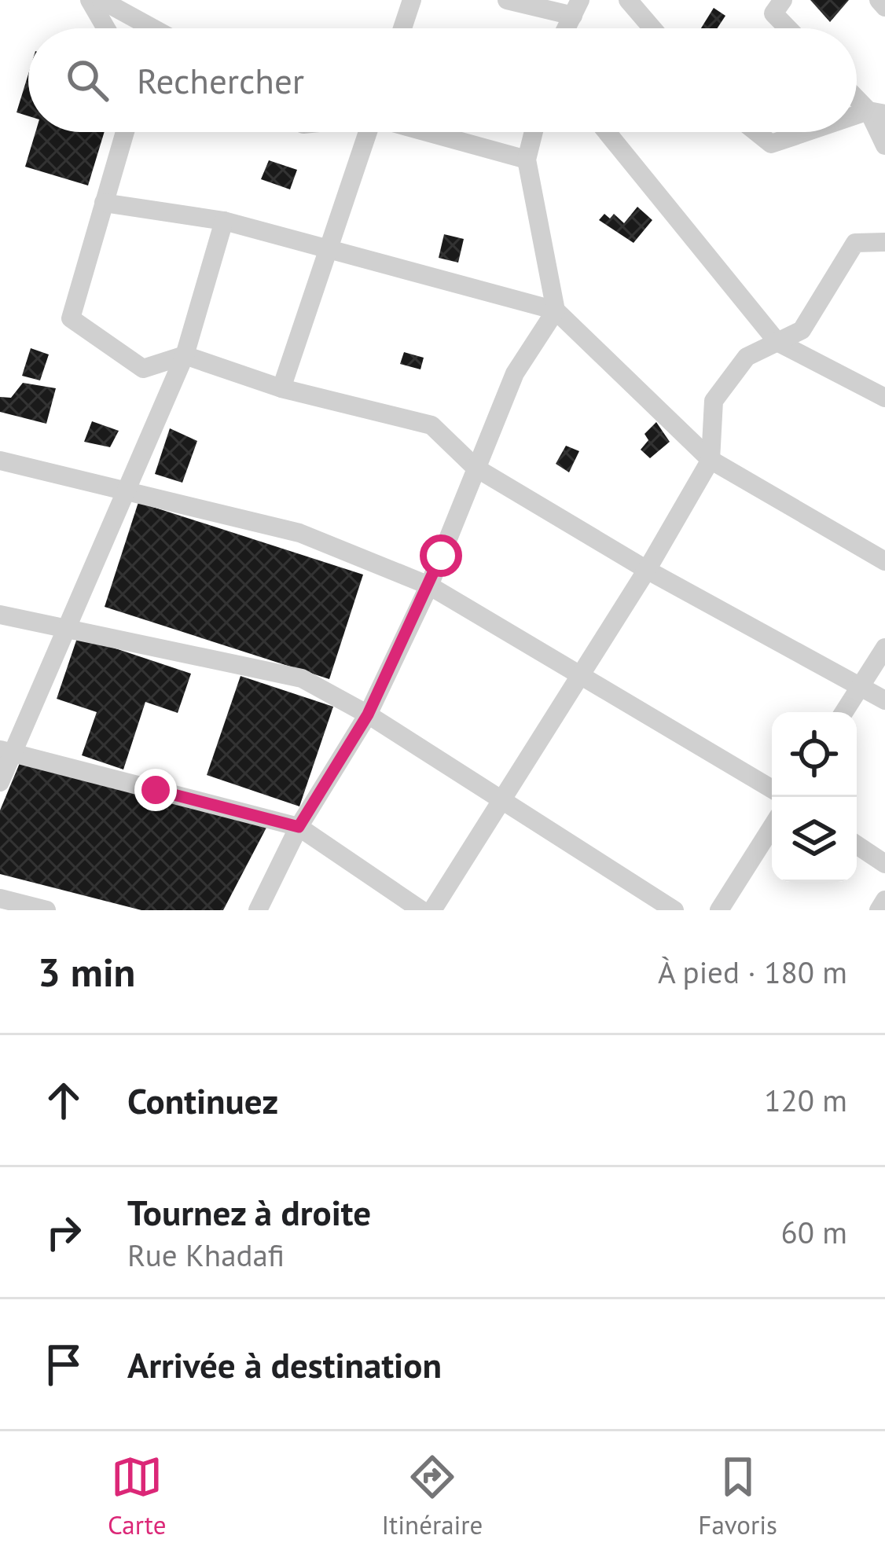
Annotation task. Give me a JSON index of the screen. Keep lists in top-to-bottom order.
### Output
{
  "page": {
    "search": "Rechercher",
    "heading": ["3 min", "À pied · 180 m"],
    "list": [
      ["Continuez", "120 m"],
      ["Tournez à droite", "Rue Khadafi", "60 m"],
      "Arrivée à destination"
    ],
    "nav": ["Carte", "Itinéraire", "Favoris"]
  }
}
